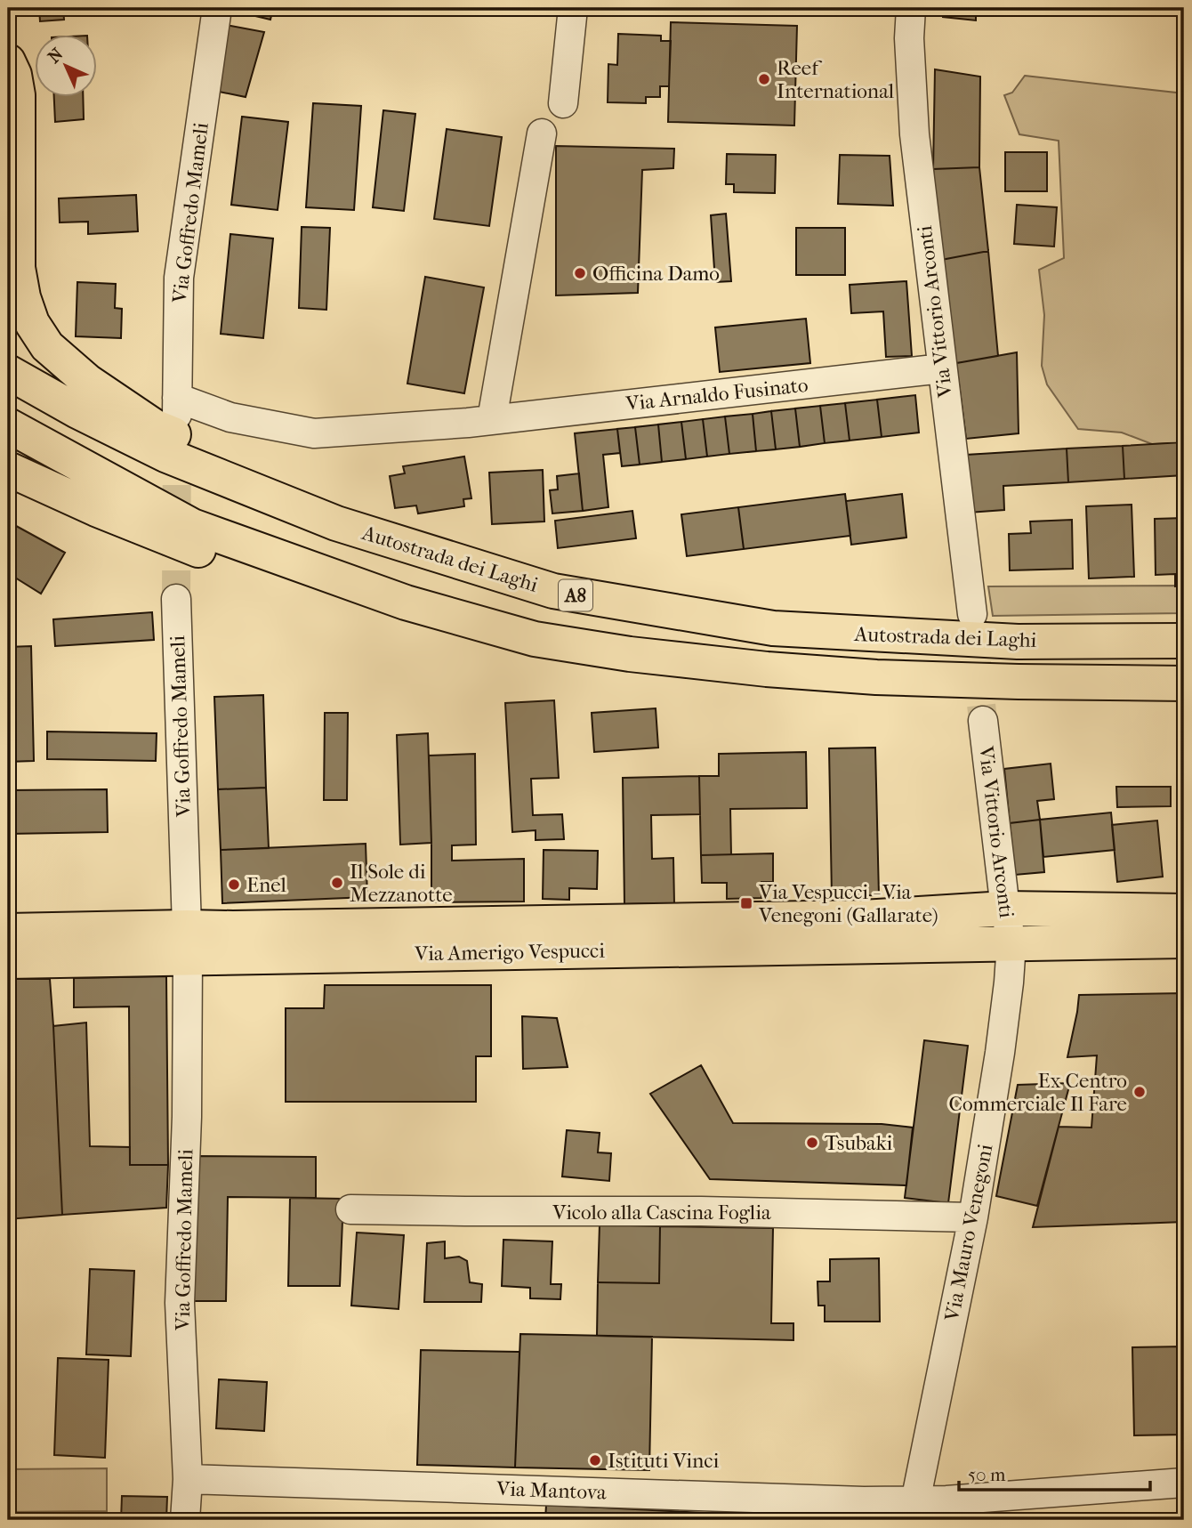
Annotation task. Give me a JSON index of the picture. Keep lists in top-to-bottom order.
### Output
{
  "streets": {
    "main road": ["Autostrada dei Laghi", "A8", "Via Amerigo Vespucci"],
    "street": [
      "Via Goffredo Mameli",
      "Via Vittorio Arconti",
      "Via Arnaldo Fusinato",
      "Vicolo alla Cascina Foglia",
      "Via Mauro Venegoni",
      "Via Mantova"
    ]
  },
  "crossings": [
    ["Via Goffredo Mameli", "Via Arnaldo Fusinato"],
    ["Via Goffredo Mameli", "Via Amerigo Vespucci"],
    ["Via Goffredo Mameli", "Via Mantova"],
    ["Via Vittorio Arconti", "Via Arnaldo Fusinato"],
    ["Via Vittorio Arconti", "Via Amerigo Vespucci"],
    ["Via Vittorio Arconti", "Via Mauro Venegoni"],
    ["Via Amerigo Vespucci", "Via Mauro Venegoni"],
    ["Vicolo alla Cascina Foglia", "Via Mauro Venegoni"],
    ["Via Mauro Venegoni", "Via Mantova"]
  ],
  "places": {
    "other": [
      "Reef International",
      "Officina Damo",
      "Il Sole di Mezzanotte",
      "Enel",
      "Ex Centro Commerciale Il Fare",
      "Tsubaki",
      "Istituti Vinci"
    ],
    "transit": ["Via Vespucci - Via Venegoni (Gallarate)"]
  },
  "scale_bar": "50 m",
  "north": "top left"
}
